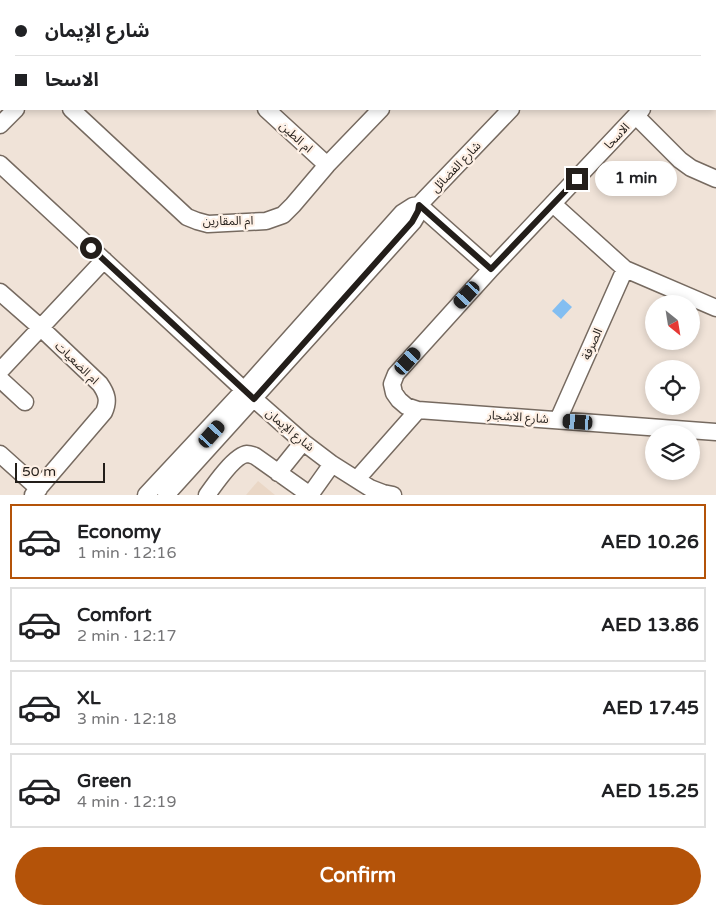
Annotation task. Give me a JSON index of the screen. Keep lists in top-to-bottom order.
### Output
{
  "streets": {
    "street": [
      "الاسحا",
      "ام الطين",
      "شارع الفضائل",
      "ام المقارين",
      "الصرفة",
      "ام الضعيات",
      "شارع الاشجار",
      "شارع الإيمان"
    ]
  },
  "crossings": [
    ["الاسحا", "شارع الاشجار"],
    ["ام الطين", "ام المقارين"],
    ["شارع الفضائل", "شارع الإيمان"],
    ["الصرفة", "شارع الاشجار"]
  ],
  "scale_bar": "50 m",
  "north": "bottom right",
  "page": {
    "banner": ["شارع الإيمان", "الاسحا"],
    "bubble": "1 min",
    "scale": "50 m",
    "list": [
      {
        "name": "Economy",
        "note": "1 min · 12:16",
        "value": "AED 10.26"
      },
      {
        "name": "Comfort",
        "note": "2 min · 12:17",
        "value": "AED 13.86"
      },
      {
        "name": "XL",
        "note": "3 min · 12:18",
        "value": "AED 17.45"
      },
      {
        "name": "Green",
        "note": "4 min · 12:19",
        "value": "AED 15.25"
      }
    ],
    "buttons": "Confirm"
  }
}
